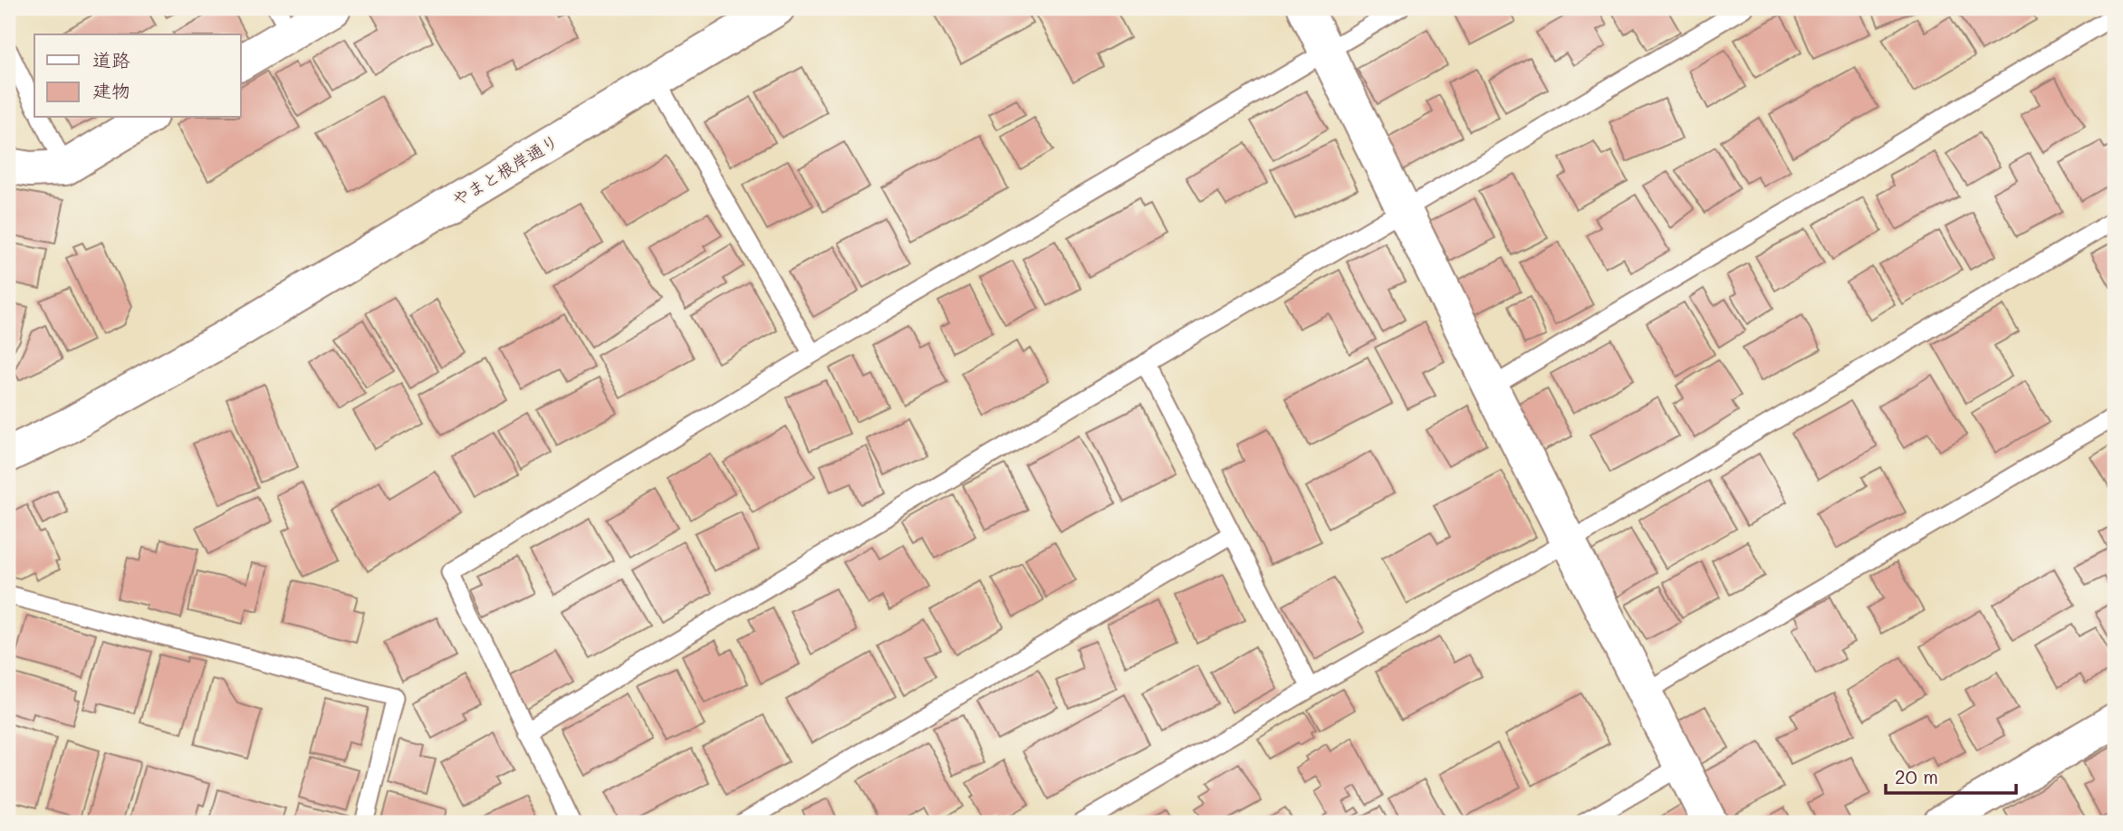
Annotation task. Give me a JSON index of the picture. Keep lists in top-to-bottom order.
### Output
{
  "streets": {
    "street": ["やまと根岸通り"]
  },
  "legend": ["道路", "建物"],
  "scale_bar": "20 m"
}
